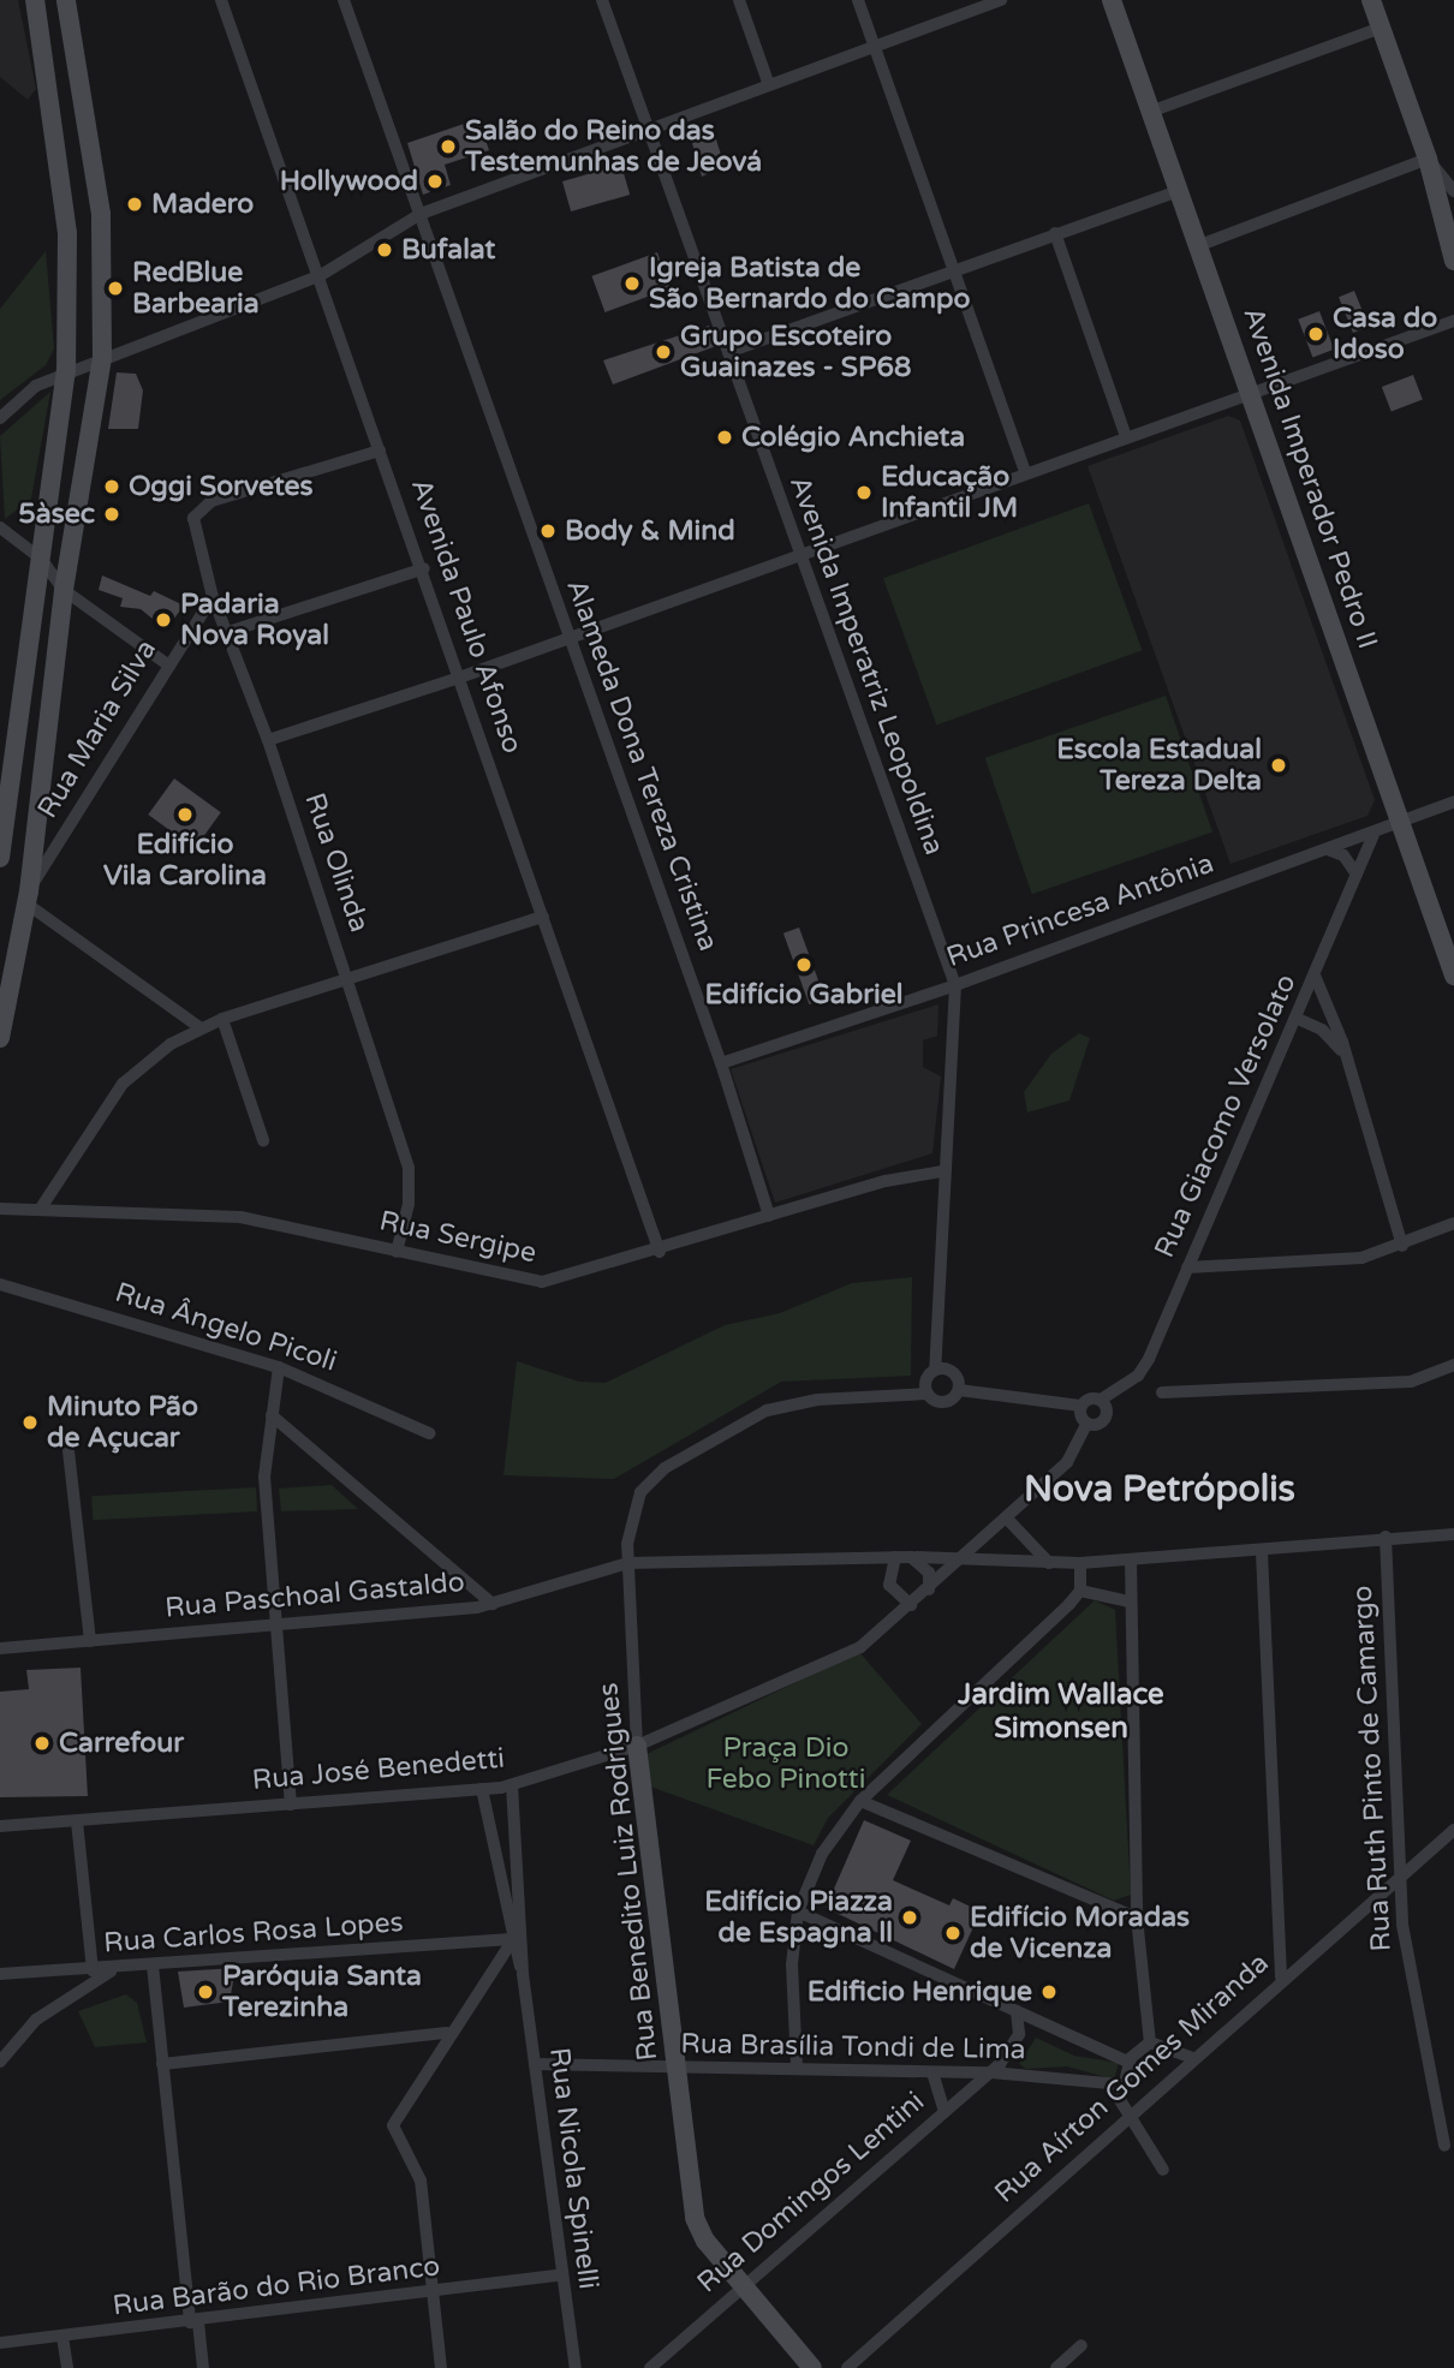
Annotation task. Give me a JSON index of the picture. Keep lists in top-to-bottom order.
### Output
{
  "streets": {
    "street": [
      "Avenida Imperador Pedro II",
      "Avenida Paulo Afonso",
      "Avenida Imperatriz Leopoldina",
      "Rua Maria Silva",
      "Alameda Dona Tereza Cristina",
      "Rua Olinda",
      "Rua Princesa Antônia",
      "Rua Giacomo Versolato",
      "Rua Sergipe",
      "Rua Ângelo Picoli",
      "Rua Paschoal Gastaldo",
      "Rua Ruth Pinto de Camargo",
      "Rua José Benedetti",
      "Rua Benedito Luiz Rodrigues",
      "Rua Carlos Rosa Lopes",
      "Rua Brasília Tondi de Lima",
      "Rua Aírton Gomes Miranda",
      "Rua Nicola Spinelli",
      "Rua Domingos Lentini",
      "Rua Barão do Rio Branco"
    ]
  },
  "crossings": [
    ["Avenida Imperador Pedro II", "Rua Princesa Antônia"],
    ["Avenida Paulo Afonso", "Rua Olinda"],
    ["Avenida Paulo Afonso", "Rua Sergipe"],
    ["Avenida Imperatriz Leopoldina", "Rua Princesa Antônia"],
    ["Avenida Imperatriz Leopoldina", "Rua Sergipe"],
    ["Avenida Imperatriz Leopoldina", "Rua Benedito Luiz Rodrigues"],
    ["Rua Maria Silva", "Rua Olinda"],
    ["Alameda Dona Tereza Cristina", "Rua Princesa Antônia"],
    ["Alameda Dona Tereza Cristina", "Rua Sergipe"],
    ["Rua Olinda", "Rua Sergipe"],
    ["Rua Princesa Antônia", "Rua Giacomo Versolato"],
    ["Rua Paschoal Gastaldo", "Rua José Benedetti"],
    ["Rua Paschoal Gastaldo", "Rua Benedito Luiz Rodrigues"],
    ["Rua Ruth Pinto de Camargo", "Rua Aírton Gomes Miranda"],
    ["Rua José Benedetti", "Rua Benedito Luiz Rodrigues"],
    ["Rua José Benedetti", "Rua Nicola Spinelli"],
    ["Rua Benedito Luiz Rodrigues", "Rua Brasília Tondi de Lima"],
    ["Rua Benedito Luiz Rodrigues", "Rua Domingos Lentini"],
    ["Rua Carlos Rosa Lopes", "Rua Nicola Spinelli"],
    ["Rua Brasília Tondi de Lima", "Rua Nicola Spinelli"],
    ["Rua Brasília Tondi de Lima", "Rua Domingos Lentini"],
    ["Rua Nicola Spinelli", "Rua Barão do Rio Branco"]
  ],
  "districts": ["Nova Petrópolis", "Jardim Wallace Simonsen"],
  "parks": ["Praça Dio Febo Pinotti"],
  "places": [
    "Salão do Reino das Testemunhas de Jeová",
    "Hollywood",
    "Madero",
    "Bufalat",
    "Igreja Batista de São Bernardo do Campo",
    "RedBlue Barbearia",
    "Casa do Idoso",
    "Grupo Escoteiro Guainazes - SP68",
    "Colégio Anchieta",
    "Oggi Sorvetes",
    "Educação Infantil JM",
    "5àsec",
    "Body & Mind",
    "Padaria Nova Royal",
    "Escola Estadual Tereza Delta",
    "Edifício Vila Carolina",
    "Edifício Gabriel",
    "Minuto Pão de Açucar",
    "Carrefour",
    "Edifício Piazza de Espagna ll",
    "Edifício Moradas de Vicenza",
    "Paróquia Santa Terezinha",
    "Edificio Henrique"
  ]
}
